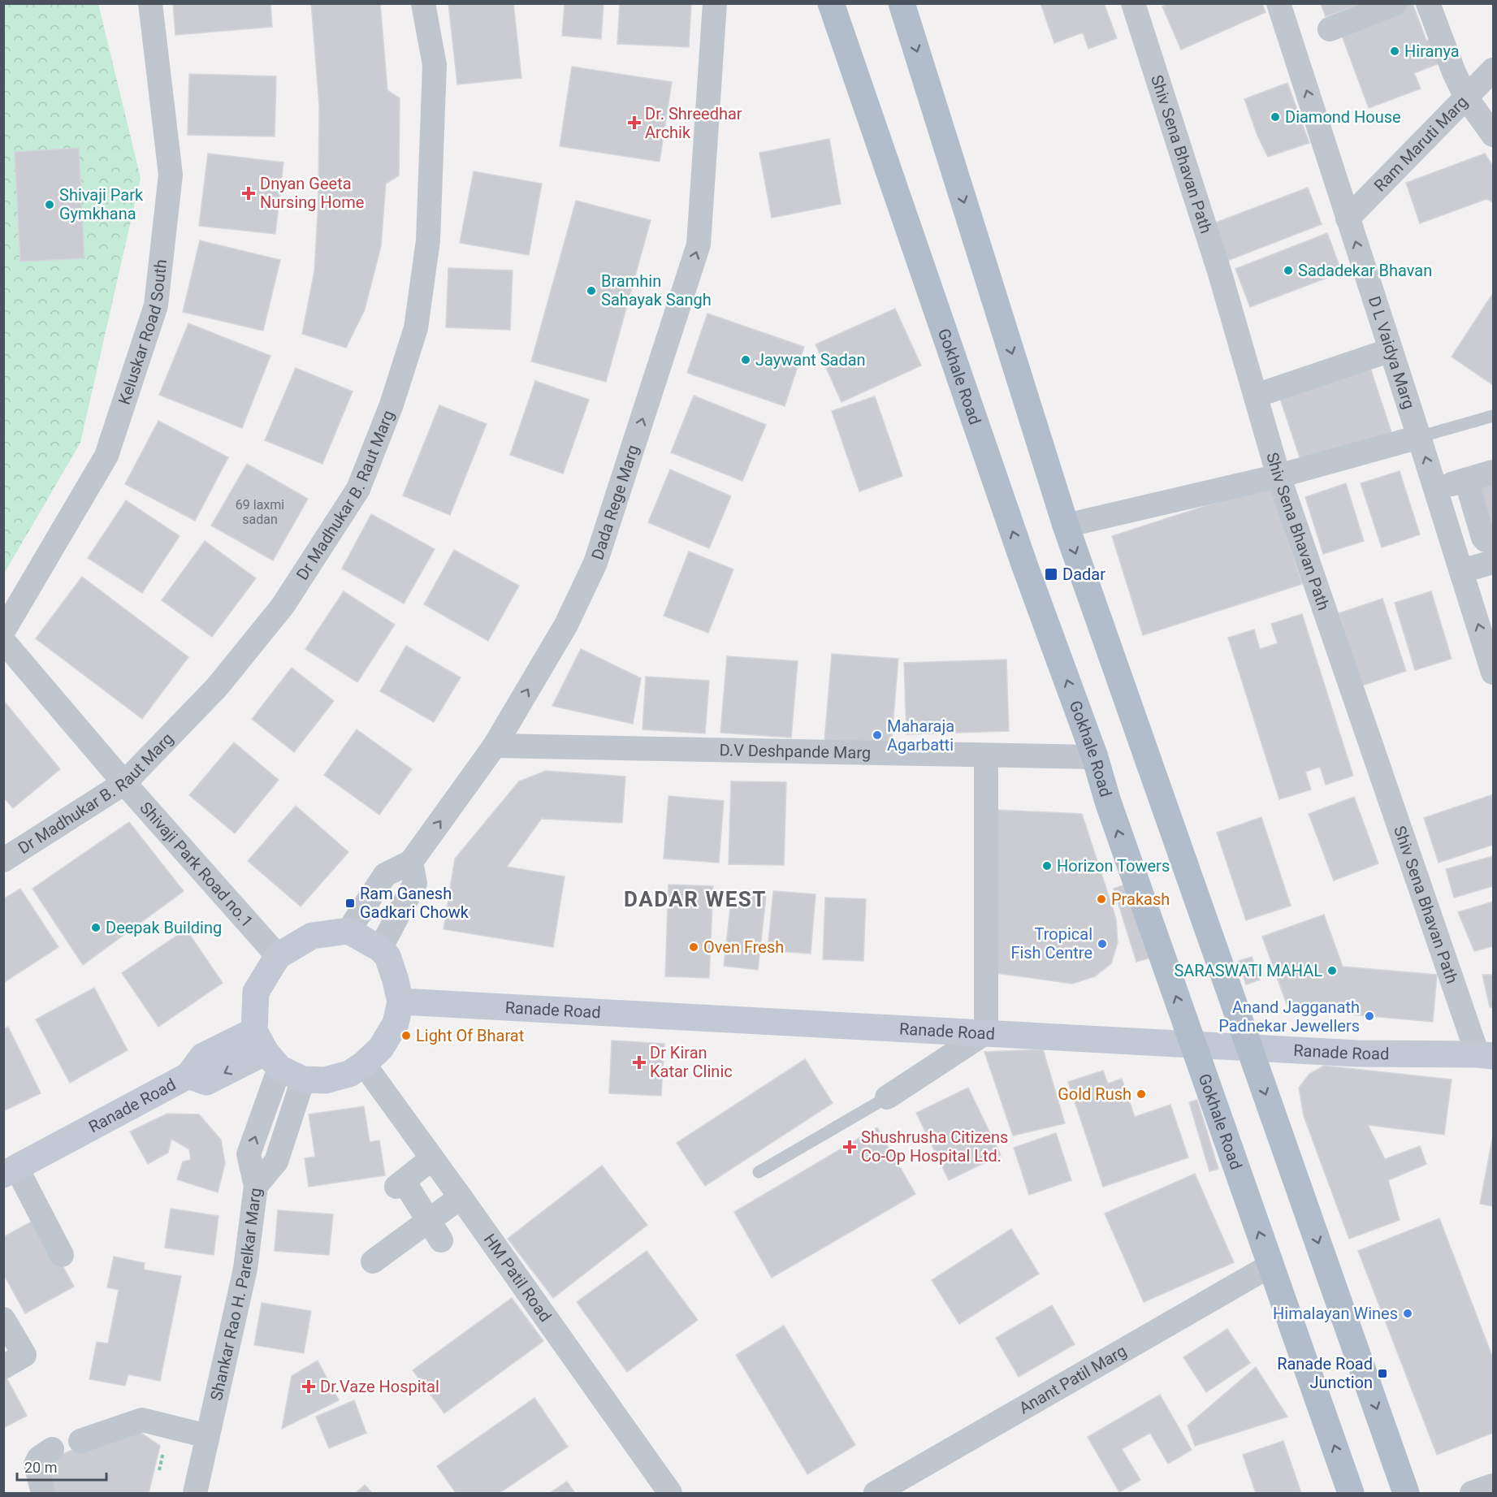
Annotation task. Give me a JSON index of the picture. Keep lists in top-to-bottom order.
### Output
{
  "streets": {
    "main road": ["Gokhale Road"],
    "street": [
      "Ram Maruti Marg",
      "Shiv Sena Bhavan Path",
      "Keluskar Road South",
      "D L Vaidya Marg",
      "Dr Madhukar B. Raut Marg",
      "Dada Rege Marg",
      "D.V Deshpande Marg",
      "Shivaji Park Road no.1",
      "Ranade Road",
      "HM Patil Road",
      "Shankar Rao H. Parelkar Marg",
      "Anant Patil Marg"
    ]
  },
  "crossings": [
    ["Ram Maruti Marg", "D L Vaidya Marg"],
    ["Shiv Sena Bhavan Path", "Ranade Road"],
    ["Gokhale Road", "D.V Deshpande Marg"],
    ["Gokhale Road", "Ranade Road"],
    ["Gokhale Road", "Anant Patil Marg"],
    ["Dr Madhukar B. Raut Marg", "Shivaji Park Road no.1"],
    ["Dada Rege Marg", "D.V Deshpande Marg"],
    ["Shivaji Park Road no.1", "Ranade Road"],
    ["Shivaji Park Road no.1", "HM Patil Road"],
    ["Shivaji Park Road no.1", "Shankar Rao H. Parelkar Marg"],
    ["Ranade Road", "HM Patil Road"],
    ["Ranade Road", "Shankar Rao H. Parelkar Marg"],
    ["HM Patil Road", "Shankar Rao H. Parelkar Marg"]
  ],
  "one_way": ["D L Vaidya Marg", "Dada Rege Marg"],
  "districts": ["DADAR WEST"],
  "places": {
    "other": [
      "Hiranya",
      "Diamond House",
      "Shivaji Park Gymkhana",
      "Sadadekar Bhavan",
      "Bramhin Sahayak Sangh",
      "Jaywant Sadan",
      "Maharaja Agarbatti",
      "Horizon Towers",
      "Prakash",
      "Deepak Building",
      "Tropical Fish Centre",
      "Oven Fresh",
      "SARASWATI MAHAL",
      "Anand Jagganath Padnekar Jewellers",
      "Light Of Bharat",
      "Gold Rush",
      "Himalayan Wines"
    ],
    "health": [
      "Dr. Shreedhar Archik",
      "Dnyan Geeta Nursing Home",
      "Dr Kiran Katar Clinic",
      "Shushrusha Citizens Co-Op Hospital Ltd.",
      "Dr.Vaze Hospital"
    ],
    "transit": ["Dadar", "Ram Ganesh Gadkari Chowk", "Ranade Road Junction"]
  },
  "house_numbers": ["69 laxmi sadan"],
  "scale_bar": "20 m"
}
